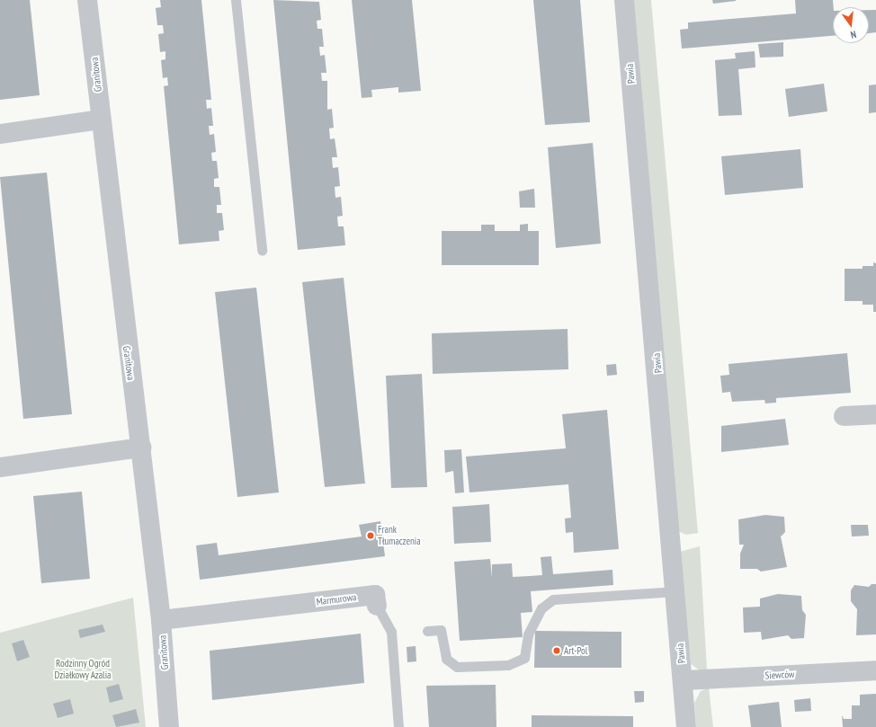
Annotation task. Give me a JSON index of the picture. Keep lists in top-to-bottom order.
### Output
{
  "streets": {
    "street": [
      "Pawia",
      "Granitowa",
      "Marmurowa",
      "Siewców"
    ]
  },
  "crossings": [
    ["Pawia", "Siewców"],
    ["Granitowa", "Marmurowa"]
  ],
  "parks": ["Rodzinny Ogród Działkowy Azalia"],
  "places": ["Frank Tłumaczenia", "Art-Pol"],
  "north": "bottom"
}
